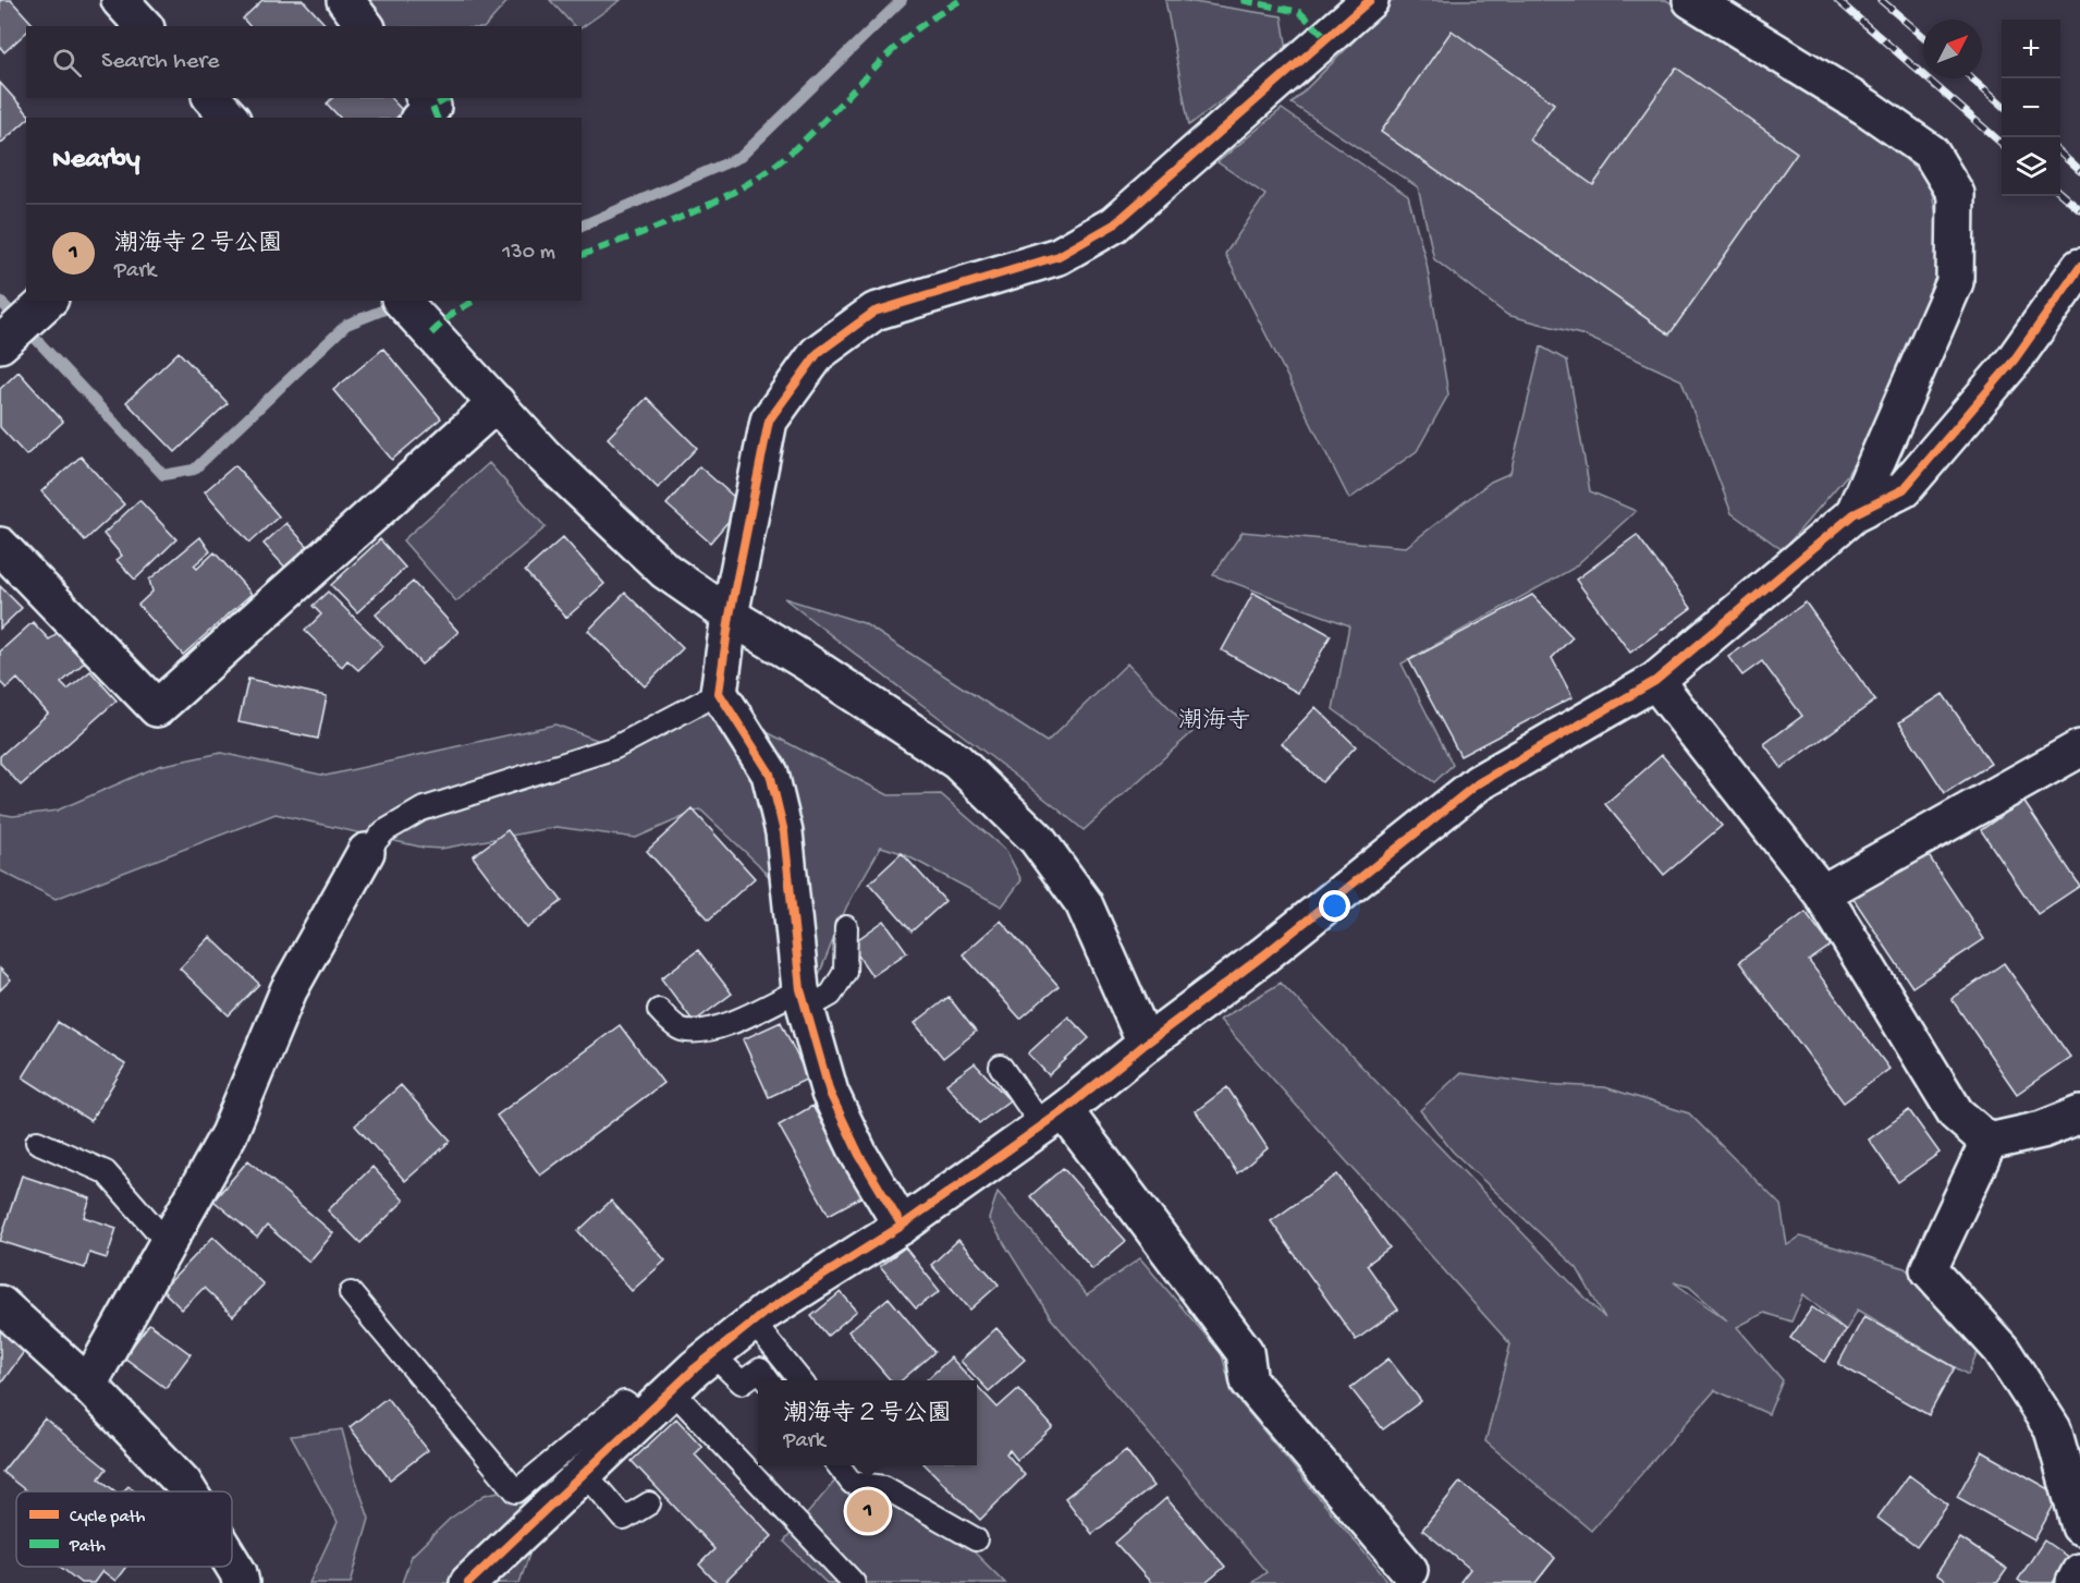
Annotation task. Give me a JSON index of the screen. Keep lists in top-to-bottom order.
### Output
{
  "districts": ["潮海寺"],
  "legend": ["Cycle path", "Path"],
  "north": "top right",
  "page": {
    "map_buttons": ["+", "−"],
    "search": "Search here",
    "heading": "Nearby",
    "list": [
      {
        "mark": "1",
        "name": "潮海寺２号公園",
        "note": "Park",
        "value": "130 m"
      }
    ],
    "popup": ["潮海寺２号公園", "Park"],
    "pins": "1"
  }
}
